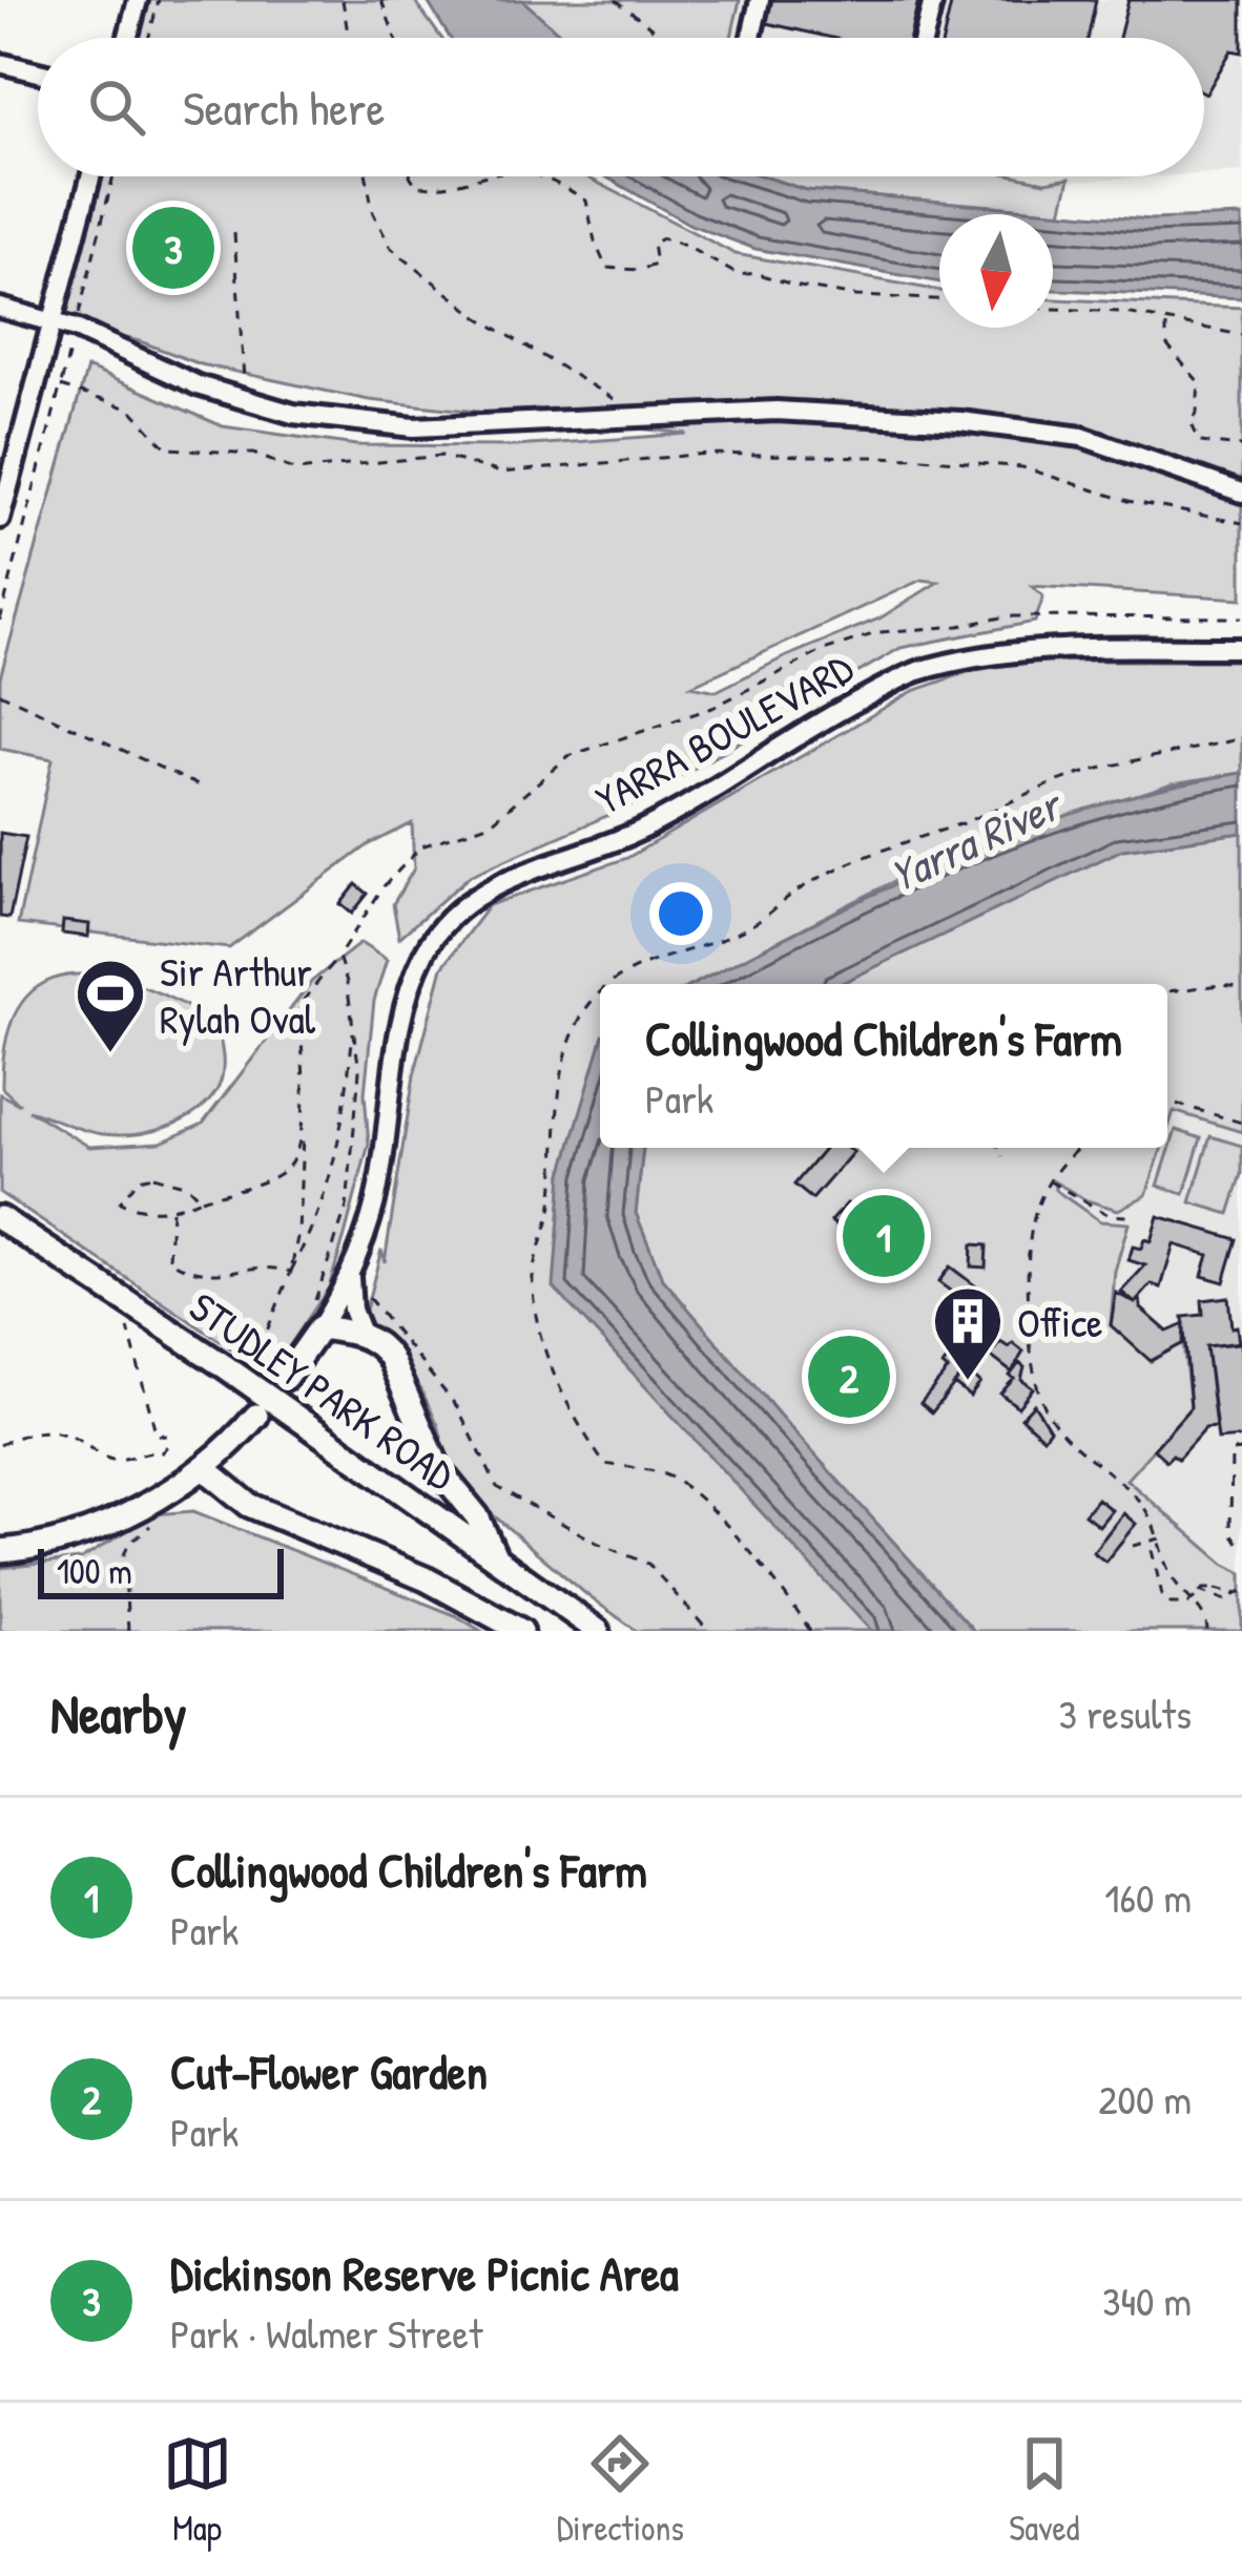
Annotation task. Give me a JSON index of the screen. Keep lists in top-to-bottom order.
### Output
{
  "streets": {
    "main road": ["YARRA BOULEVARD", "STUDLEY PARK ROAD"]
  },
  "water": ["Yarra River"],
  "places": {
    "sports": ["Sir Arthur Rylah Oval"],
    "building": ["Office"]
  },
  "scale_bar": "100 m",
  "north": "bottom",
  "page": {
    "search": "Search here",
    "pins": ["3", "1", "2"],
    "popup": ["Collingwood Children's Farm", "Park"],
    "scale": "100 m",
    "heading": ["Nearby", "3 results"],
    "list": [
      {
        "mark": "1",
        "name": "Collingwood Children's Farm",
        "note": "Park",
        "value": "160 m"
      },
      {
        "mark": "2",
        "name": "Cut-Flower Garden",
        "note": "Park",
        "value": "200 m"
      },
      {
        "mark": "3",
        "name": "Dickinson Reserve Picnic Area",
        "note": "Park · Walmer Street",
        "value": "340 m"
      }
    ],
    "nav": ["Map", "Directions", "Saved"]
  }
}
